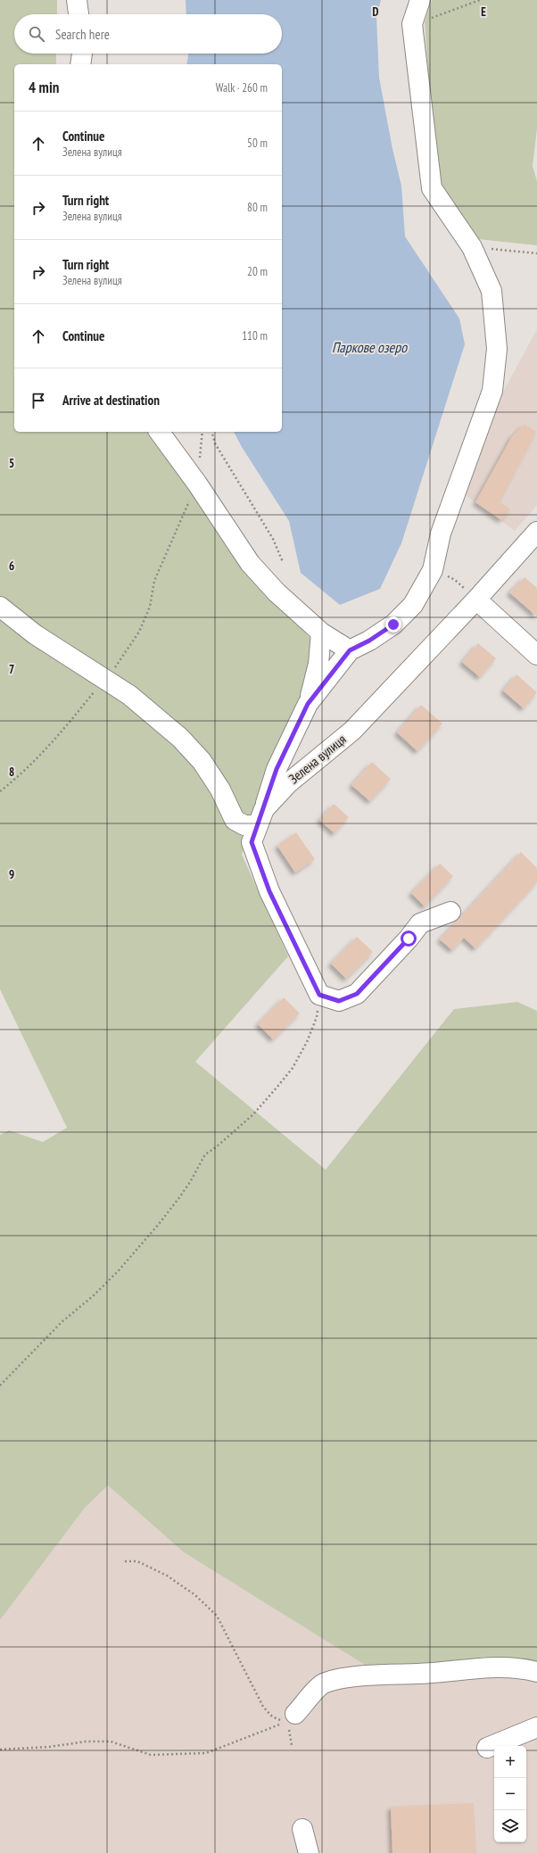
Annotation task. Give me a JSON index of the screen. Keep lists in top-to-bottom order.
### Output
{
  "streets": {
    "street": ["Зелена вулиця"]
  },
  "water": ["Паркове озеро"],
  "page": {
    "search": "Search here",
    "heading": ["4 min", "Walk · 260 m"],
    "list": [
      ["Continue", "Зелена вулиця", "50 m"],
      ["Turn right", "Зелена вулиця", "80 m"],
      ["Turn right", "Зелена вулиця", "20 m"],
      ["Continue", "110 m"],
      "Arrive at destination"
    ],
    "map_buttons": ["+", "−"]
  },
  "grid": {
    "columns": ["D", "E"],
    "rows": [
      "5",
      "6",
      "7",
      "8",
      "9"
    ]
  }
}
